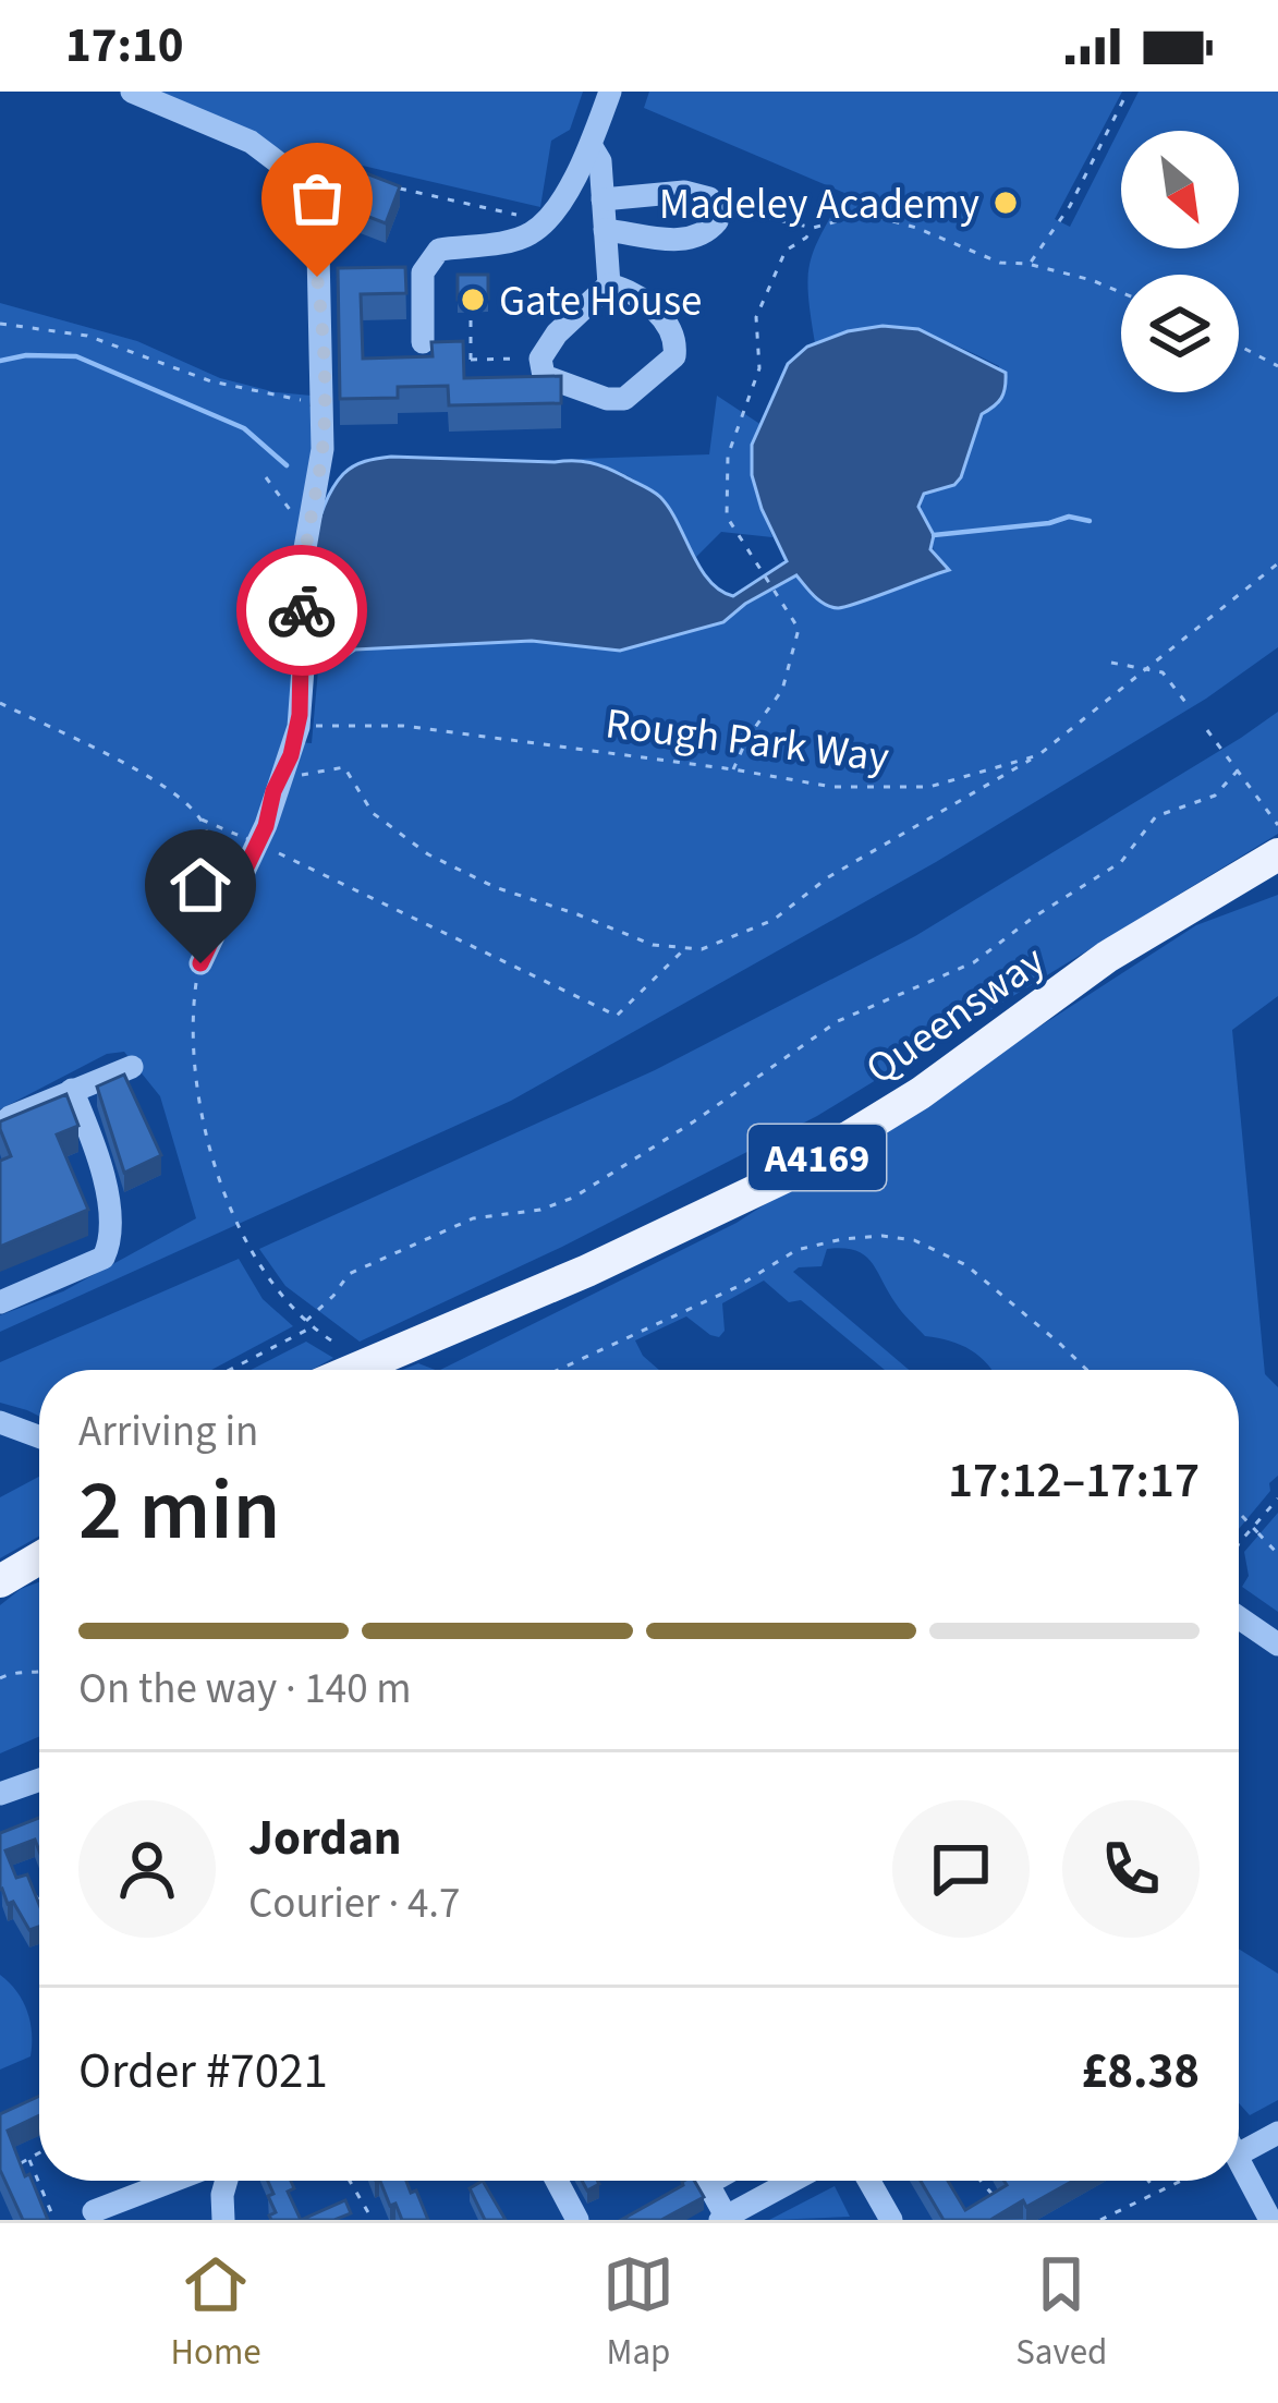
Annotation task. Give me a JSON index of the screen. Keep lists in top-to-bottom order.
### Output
{
  "streets": {
    "main road": ["Queensway", "A4169"],
    "path": ["Rough Park Way"]
  },
  "places": ["Madeley Academy", "Gate House"],
  "north": "bottom right",
  "page": {
    "status": "17:10",
    "heading": ["2 min", "Arriving in", "17:12–17:17"],
    "panel": [
      "Jordan",
      "Courier · 4.7",
      "Order #7021",
      "£8.38"
    ],
    "bar": "On the way · 140 m",
    "tabs": ["Home", "Map", "Saved"]
  }
}
